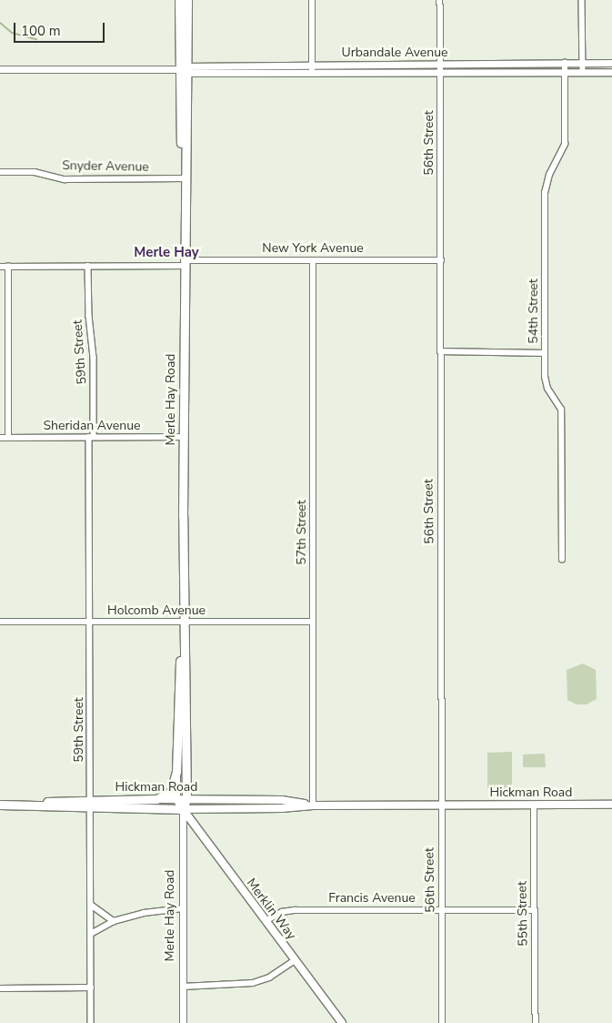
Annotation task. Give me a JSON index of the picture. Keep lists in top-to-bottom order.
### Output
{
  "streets": {
    "main road": ["Merle Hay Road", "Hickman Road", "Merklin Way"],
    "street": [
      "Urbandale Avenue",
      "56th Street",
      "Snyder Avenue",
      "New York Avenue",
      "54th Street",
      "59th Street",
      "Sheridan Avenue",
      "57th Street",
      "Holcomb Avenue",
      "Francis Avenue",
      "55th Street"
    ]
  },
  "crossings": [
    ["Urbandale Avenue", "56th Street"],
    ["Urbandale Avenue", "54th Street"],
    ["Urbandale Avenue", "Merle Hay Road"],
    ["56th Street", "New York Avenue"],
    ["56th Street", "Hickman Road"],
    ["56th Street", "Francis Avenue"],
    ["Snyder Avenue", "Merle Hay Road"],
    ["New York Avenue", "59th Street"],
    ["New York Avenue", "Merle Hay Road"],
    ["New York Avenue", "57th Street"],
    ["59th Street", "Sheridan Avenue"],
    ["59th Street", "Holcomb Avenue"],
    ["59th Street", "Hickman Road"],
    ["Merle Hay Road", "Sheridan Avenue"],
    ["Merle Hay Road", "Holcomb Avenue"],
    ["Merle Hay Road", "Hickman Road"],
    ["Merle Hay Road", "Merklin Way"],
    ["57th Street", "Holcomb Avenue"],
    ["57th Street", "Hickman Road"],
    ["Hickman Road", "Merklin Way"],
    ["Hickman Road", "55th Street"],
    ["Francis Avenue", "Merklin Way"],
    ["Francis Avenue", "55th Street"]
  ],
  "districts": ["Merle Hay"],
  "scale_bar": "100 m"
}
